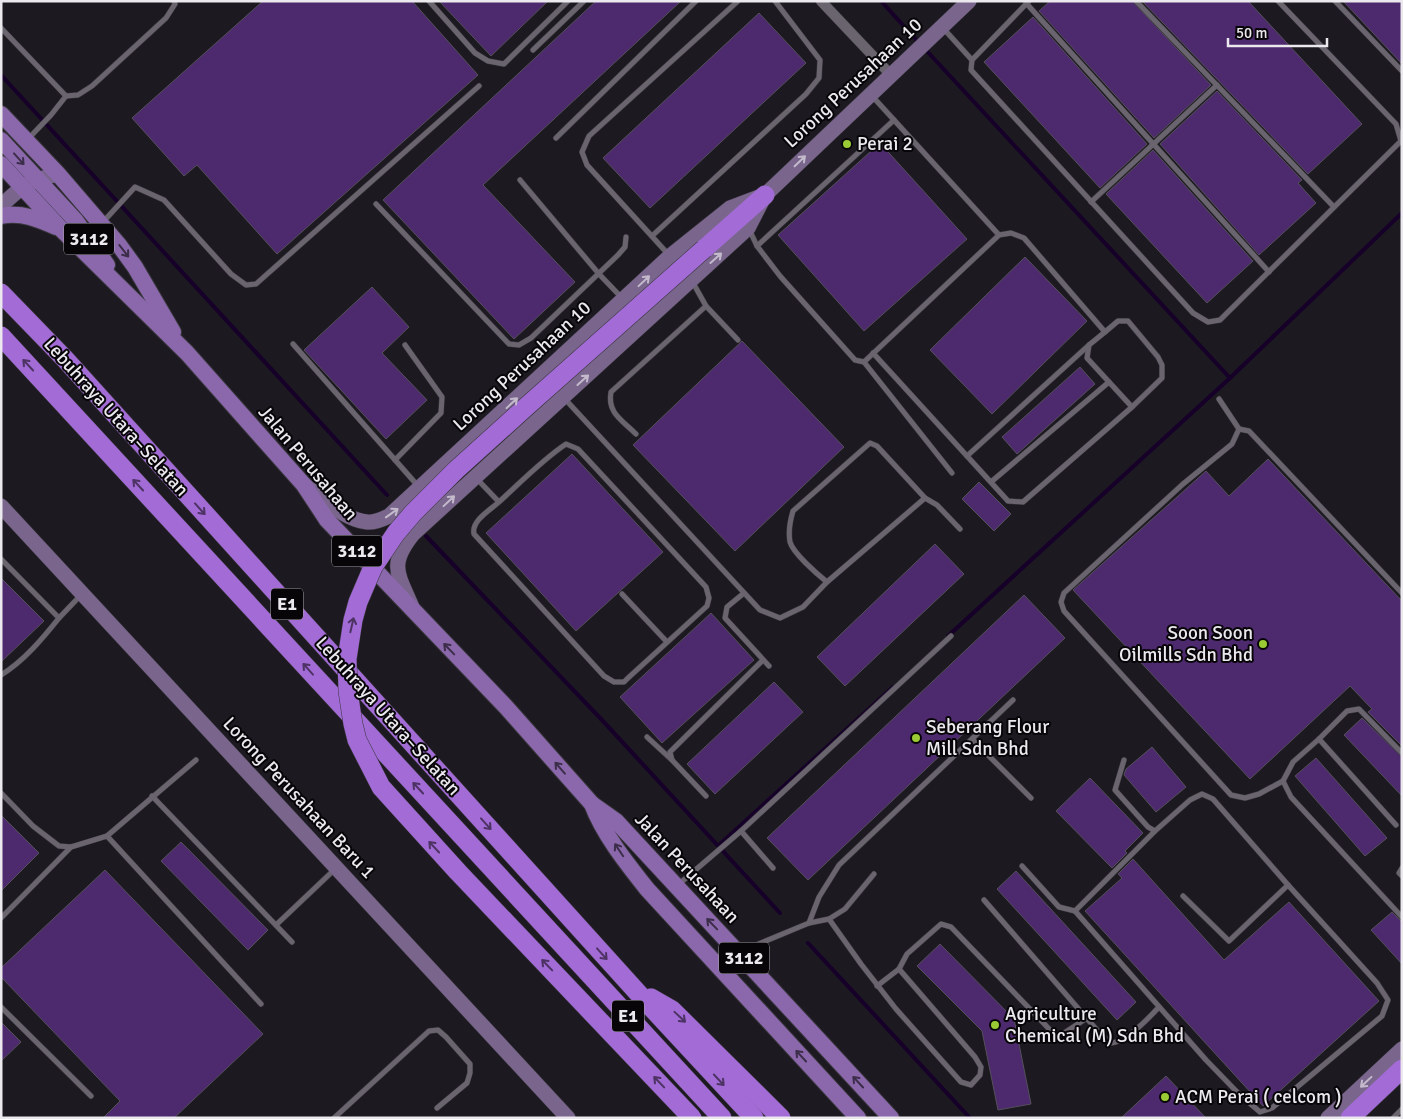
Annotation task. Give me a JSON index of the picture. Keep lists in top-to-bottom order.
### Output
{
  "streets": {
    "highway": ["Lebuhraya Utara–Selatan", "E1"],
    "main road": ["3112", "Jalan Perusahaan"],
    "street": ["Lorong Perusahaan 10", "Lorong Perusahaan Baru 1"]
  },
  "crossings": [
    ["Lorong Perusahaan 10", "Jalan Perusahaan"]
  ],
  "one_way": ["Lorong Perusahaan 10", "Jalan Perusahaan"],
  "places": [
    "Perai 2",
    "Soon Soon Oilmills Sdn Bhd",
    "Seberang Flour Mill Sdn Bhd",
    "Agriculture Chemical (M) Sdn Bhd",
    "ACM Perai ( celcom )"
  ],
  "scale_bar": "50 m"
}
